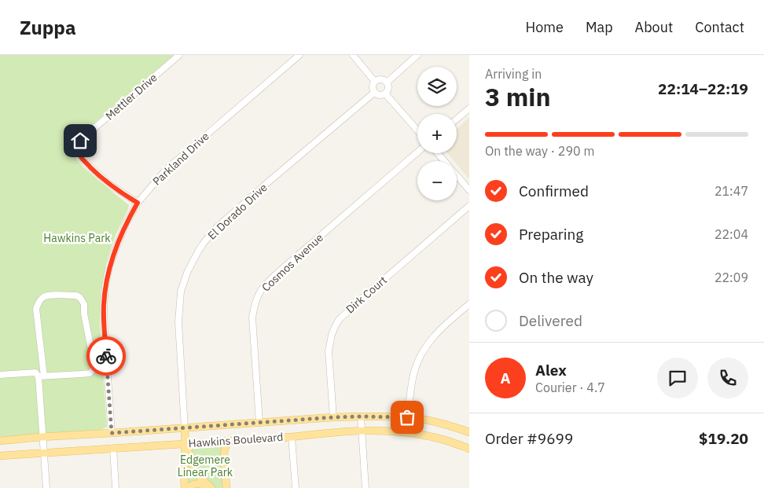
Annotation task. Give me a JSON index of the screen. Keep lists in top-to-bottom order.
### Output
{
  "streets": {
    "main road": ["El Dorado Drive", "Hawkins Boulevard"],
    "street": [
      "Mettler Drive",
      "Parkland Drive",
      "Cosmos Avenue",
      "Dirk Court"
    ]
  },
  "crossings": [
    ["Mettler Drive", "Parkland Drive"],
    ["Parkland Drive", "Hawkins Boulevard"],
    ["El Dorado Drive", "Hawkins Boulevard"],
    ["Cosmos Avenue", "Hawkins Boulevard"],
    ["Dirk Court", "Hawkins Boulevard"]
  ],
  "parks": ["Hawkins Park", "Edgemere Linear Park"],
  "page": {
    "header": "Zuppa",
    "nav": [
      "Home",
      "Map",
      "About",
      "Contact"
    ],
    "heading": ["3 min", "Arriving in", "22:14–22:19"],
    "panel": [
      "Alex",
      "Courier · 4.7",
      "Order #9699",
      "$19.20"
    ],
    "map_buttons": ["+", "−"],
    "bar": "On the way · 290 m",
    "list": [
      ["Confirmed", "21:47"],
      ["Preparing", "22:04"],
      ["On the way", "22:09"],
      "Delivered"
    ],
    "round": "A"
  }
}
